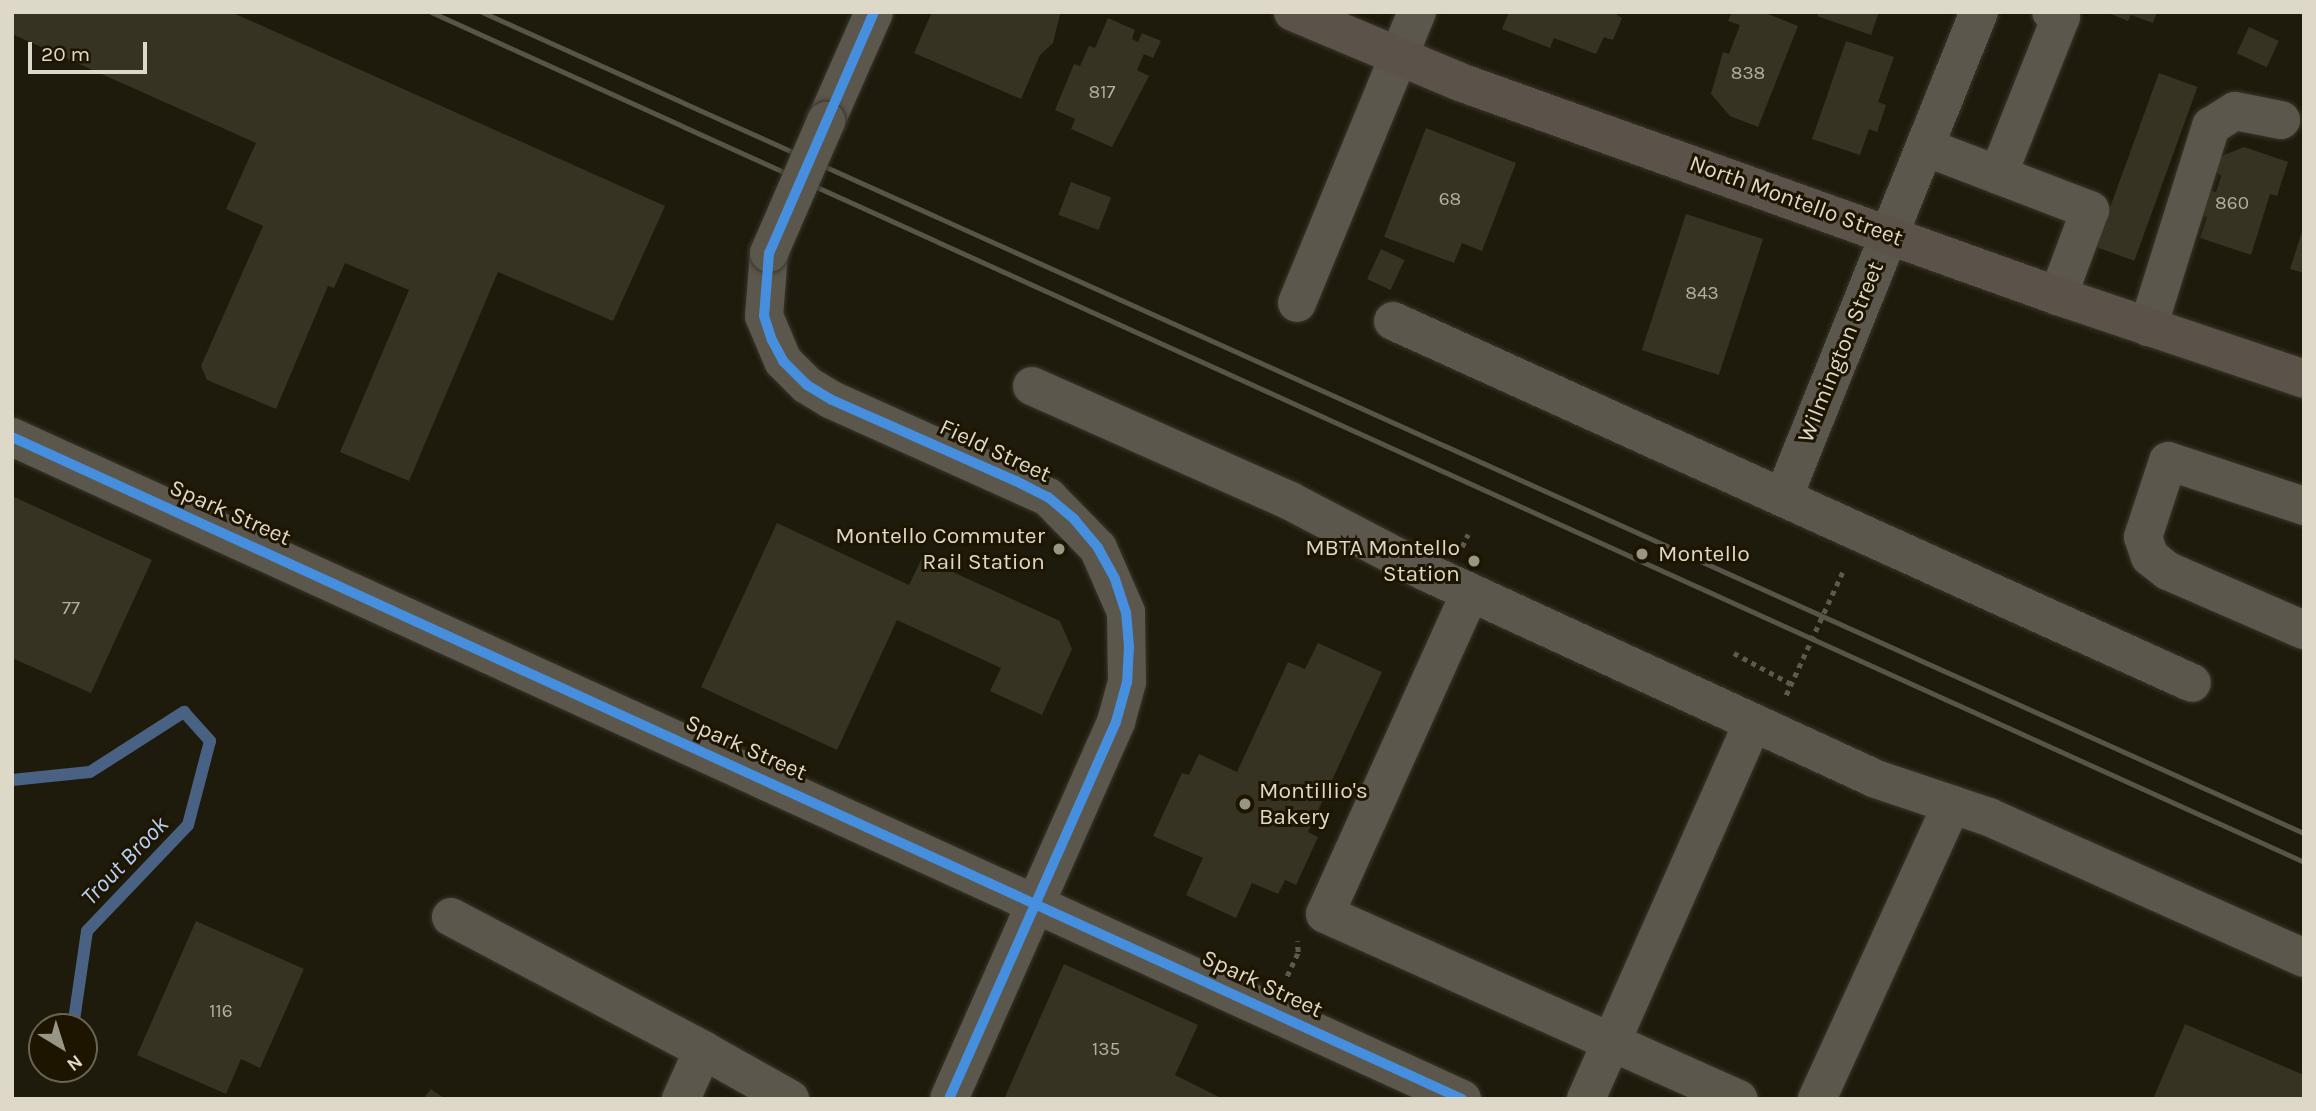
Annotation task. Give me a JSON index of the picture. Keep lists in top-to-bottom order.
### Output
{
  "streets": {
    "main road": ["North Montello Street"],
    "street": ["Wilmington Street", "Field Street", "Spark Street"]
  },
  "crossings": [
    ["North Montello Street", "Wilmington Street"],
    ["Field Street", "Spark Street"]
  ],
  "water": ["Trout Brook"],
  "places": [
    "Montello Commuter Rail Station",
    "Montello",
    "MBTA Montello Station",
    "Montillio's Bakery"
  ],
  "house_numbers": [
    "838",
    "817",
    "68",
    "860",
    "843",
    "77",
    "116",
    "135"
  ],
  "scale_bar": "20 m",
  "north": "bottom right"
}
